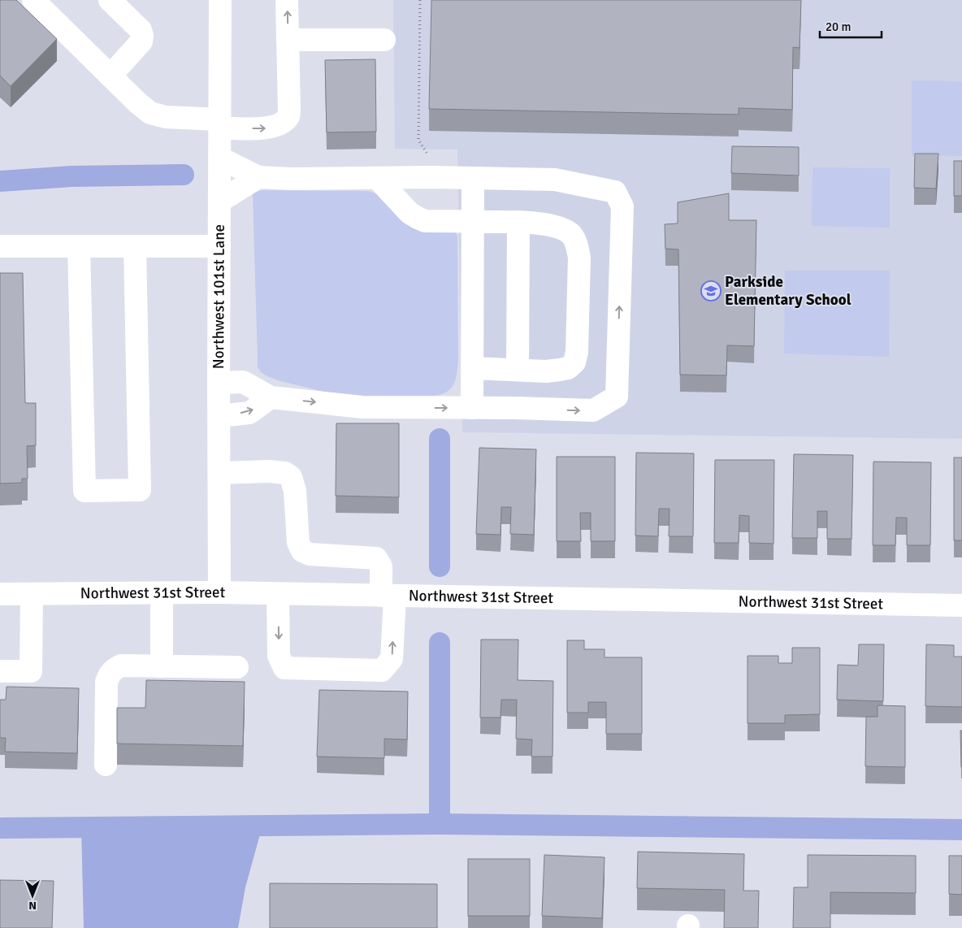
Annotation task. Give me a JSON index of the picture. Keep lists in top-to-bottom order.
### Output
{
  "streets": {
    "street": ["Northwest 101st Lane", "Northwest 31st Street"]
  },
  "crossings": [
    ["Northwest 101st Lane", "Northwest 31st Street"]
  ],
  "places": {
    "school or university": ["Parkside Elementary School"]
  },
  "scale_bar": "20 m",
  "north": "bottom"
}
